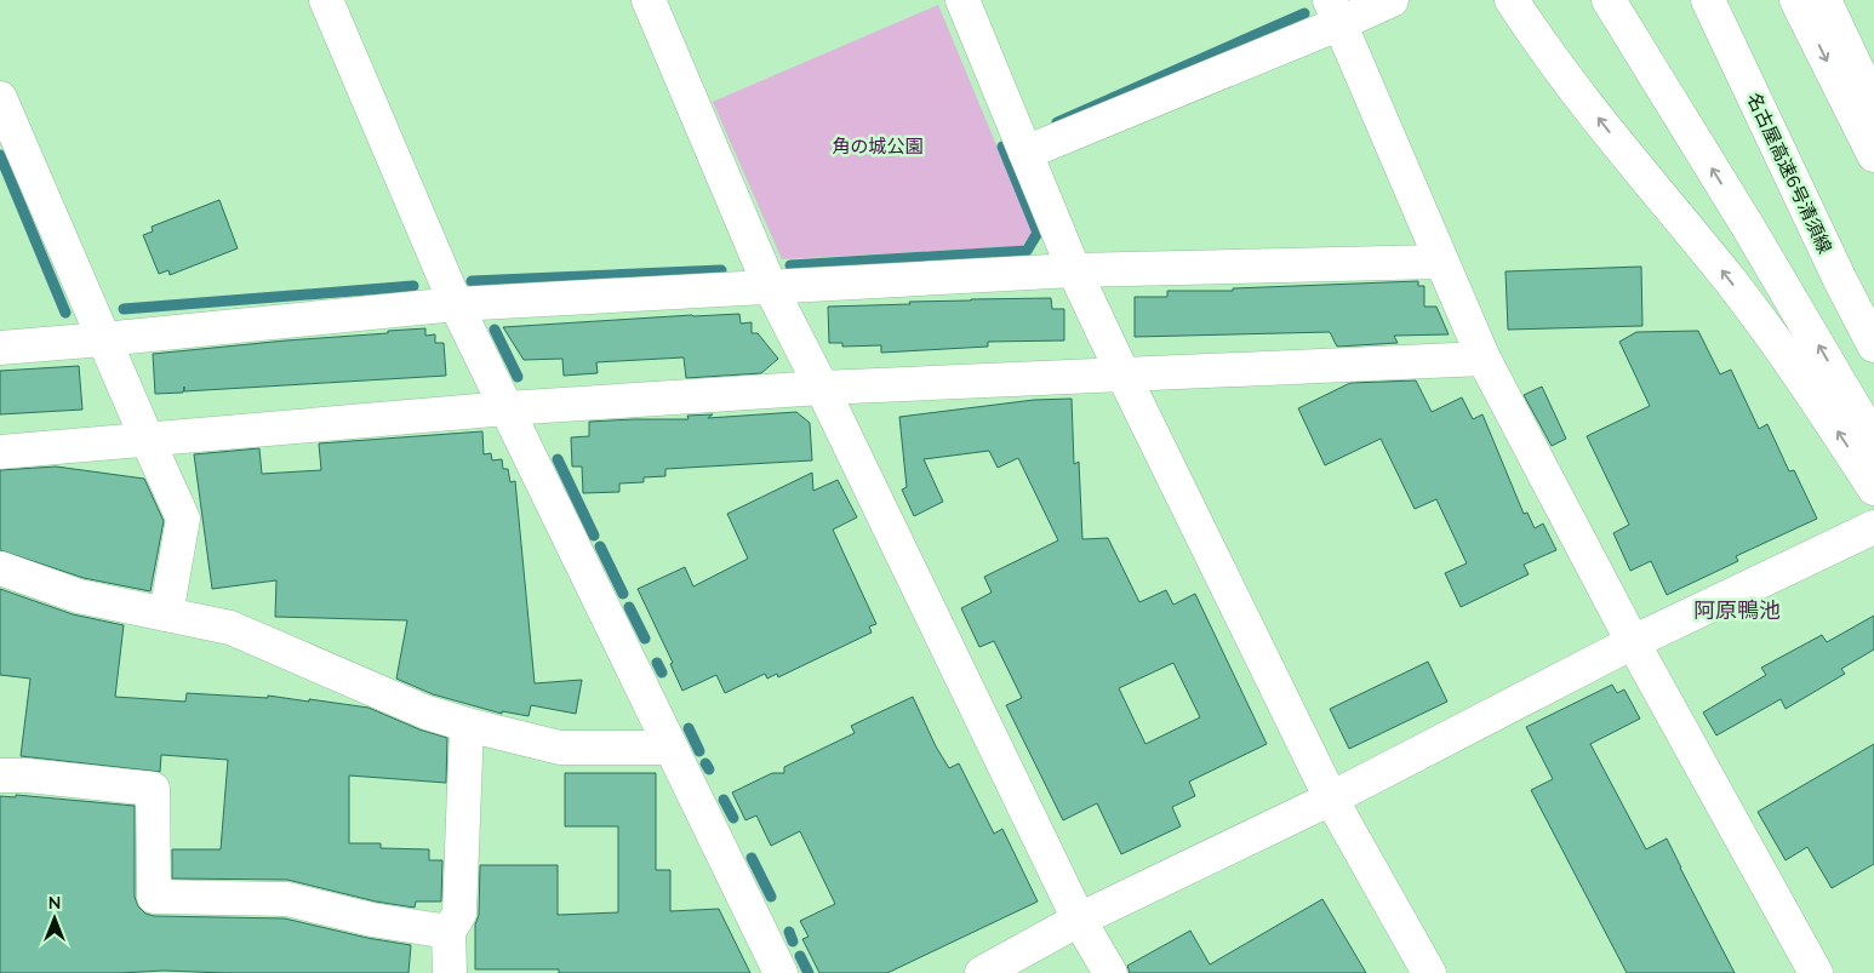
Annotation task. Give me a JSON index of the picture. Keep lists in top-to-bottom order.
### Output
{
  "streets": {
    "main road": ["名古屋高速6号清須線"]
  },
  "districts": ["阿原鴨池"],
  "parks": ["角の城公園"],
  "north": "top"
}
